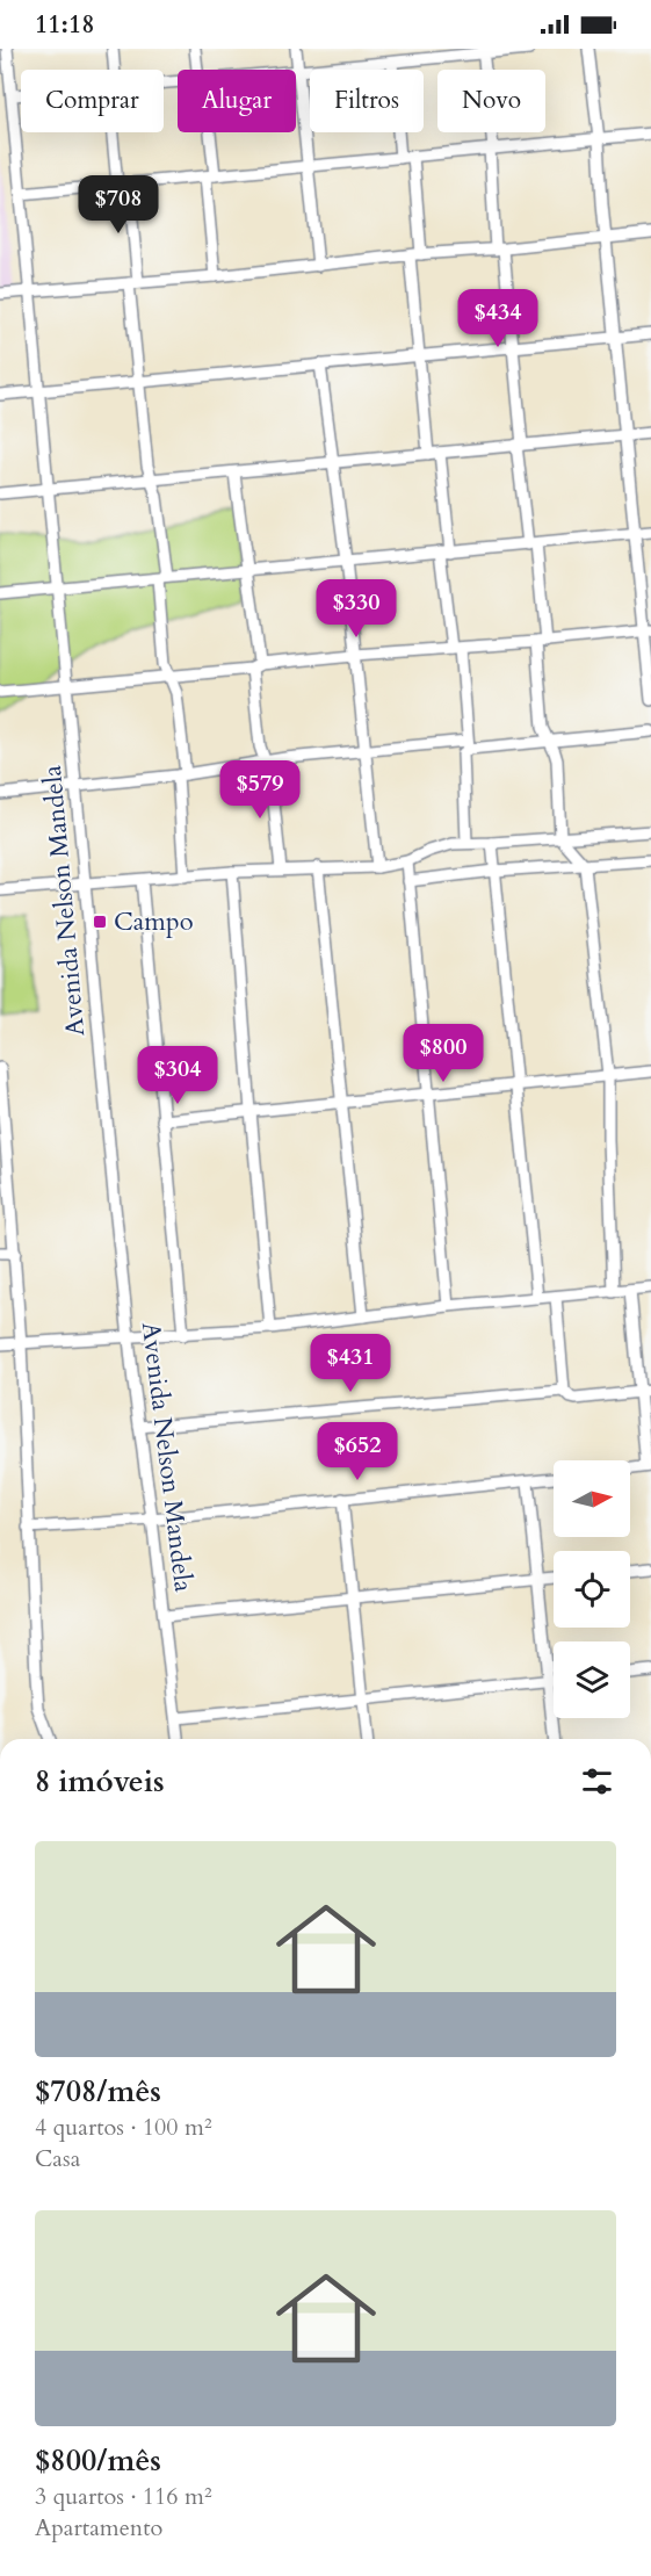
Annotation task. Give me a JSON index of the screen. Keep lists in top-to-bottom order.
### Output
{
  "streets": {
    "street": ["Avenida Nelson Mandela"]
  },
  "places": {
    "transit": ["Campo"]
  },
  "north": "right",
  "page": {
    "status": "11:18",
    "chip": [
      "Comprar",
      "Alugar",
      "Filtros",
      "Novo"
    ],
    "price": [
      "$708",
      "$434",
      "$330",
      "$579",
      "$800",
      "$304",
      "$431",
      "$652"
    ],
    "heading": "8 imóveis",
    "list": [
      {
        "name": "$708/mês",
        "note": "4 quartos · 100 m² · Casa"
      },
      {
        "name": "$800/mês",
        "note": "3 quartos · 116 m² · Apartamento"
      }
    ]
  }
}
